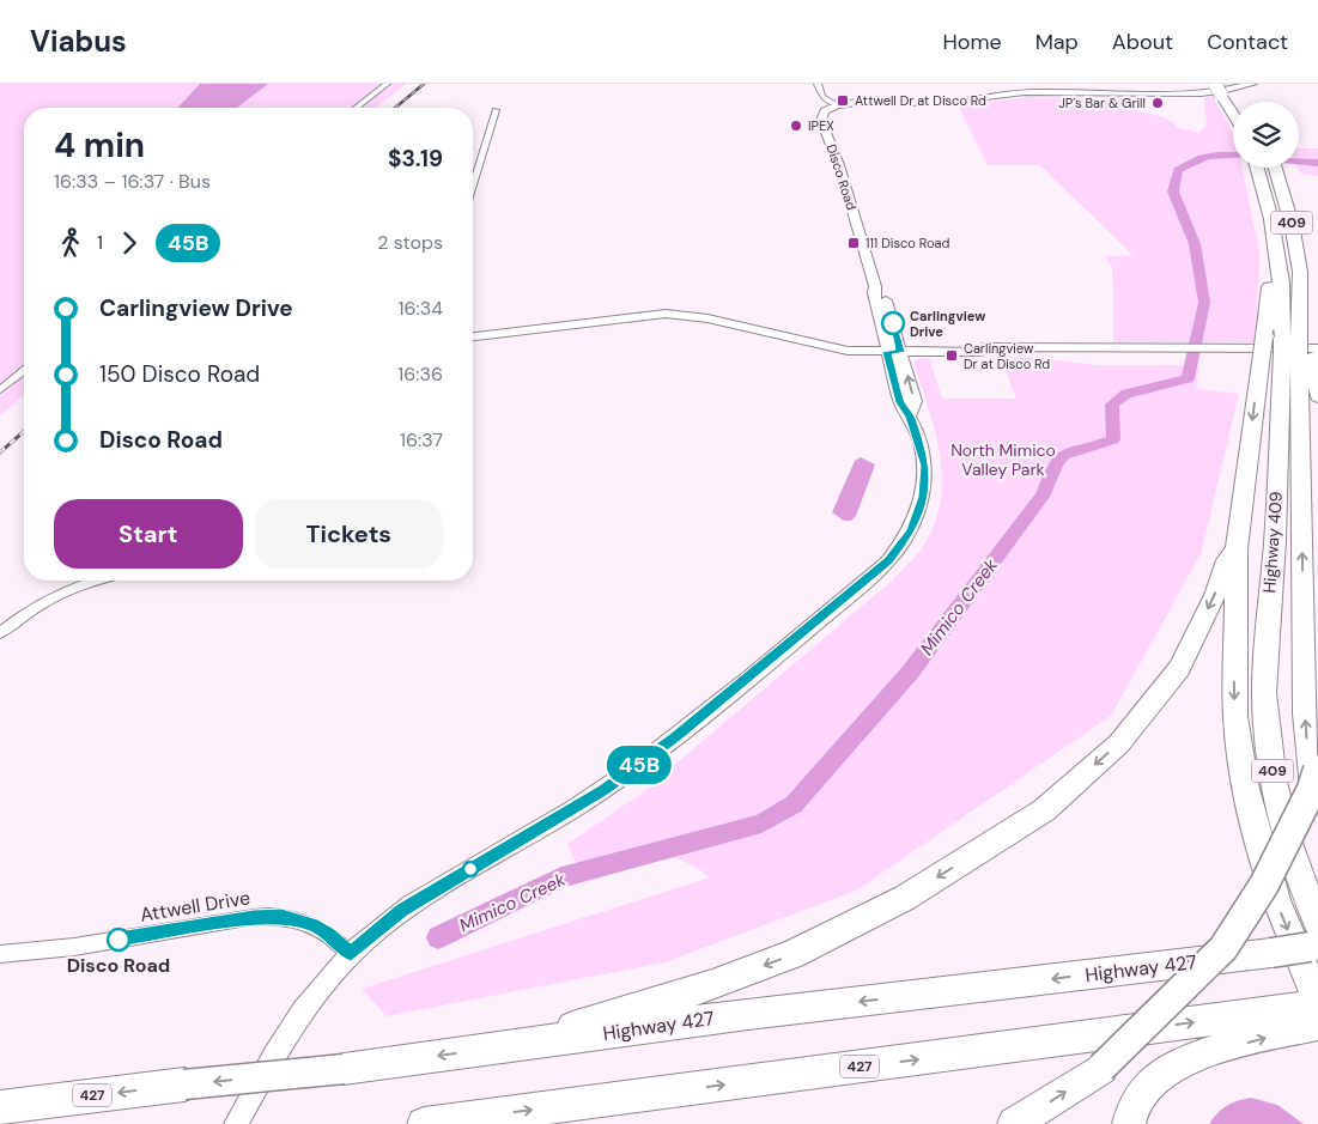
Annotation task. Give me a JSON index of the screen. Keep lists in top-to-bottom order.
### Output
{
  "streets": {
    "highway": [
      "409",
      "Highway 409",
      "Highway 427",
      "427"
    ],
    "main road": ["Disco Road"],
    "street": ["Attwell Drive"]
  },
  "crossings": [
    ["Disco Road", "Attwell Drive"],
    ["409", "Highway 409"],
    ["Highway 409", "Highway 427"]
  ],
  "water": ["Mimico Creek"],
  "parks": ["North Mimico Valley Park"],
  "places": {
    "transit": ["Attwell Dr at Disco Rd", "111 Disco Road", "Carlingview Dr at Disco Rd"],
    "other": [
      "JP's Bar & Grill",
      "IPEX",
      "Carlingview Drive",
      "Disco Road"
    ]
  },
  "lines": ["bus line 45B"],
  "page": {
    "header": "Viabus",
    "nav": [
      "Home",
      "Map",
      "About",
      "Contact"
    ],
    "on_map": "45B",
    "heading": ["4 min", "16:33 – 16:37 · Bus", "$3.19"],
    "legs": ["1", "45B", "2 stops"],
    "list": [
      {
        "name": "Carlingview Drive",
        "value": "16:34"
      },
      {
        "name": "150 Disco Road",
        "value": "16:36"
      },
      {
        "name": "Disco Road",
        "value": "16:37"
      }
    ],
    "buttons": ["Start", "Tickets"]
  }
}
